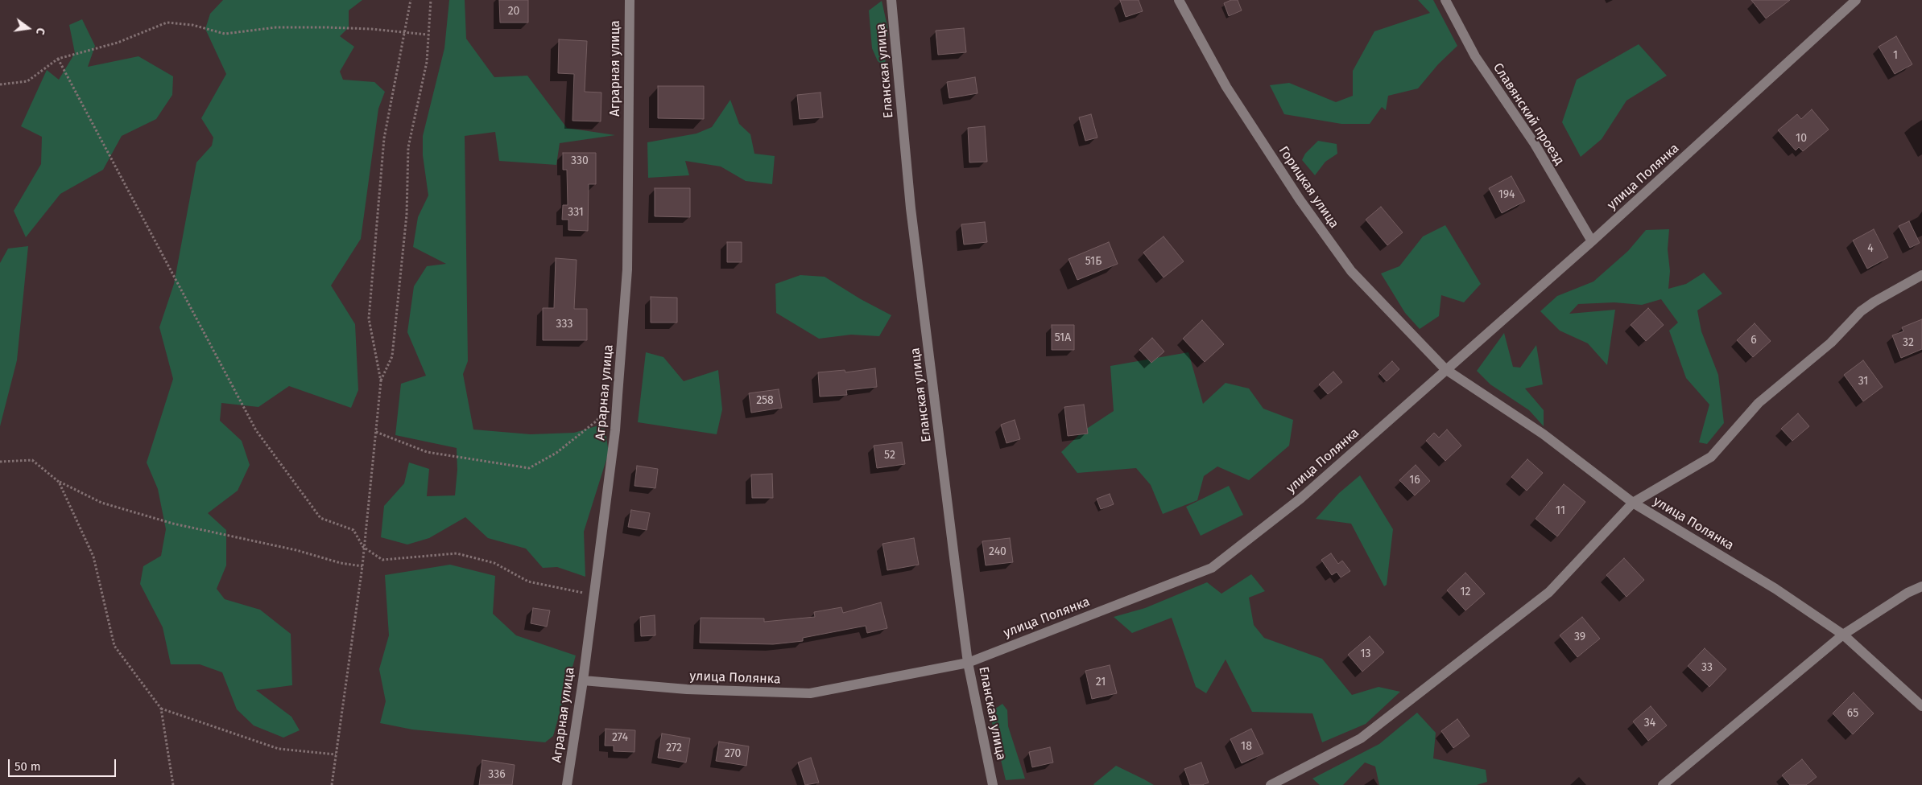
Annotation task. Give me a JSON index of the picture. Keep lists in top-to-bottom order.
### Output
{
  "streets": {
    "street": [
      "Аграрная улица",
      "Еланская улица",
      "Славянский проезд",
      "улица Полянка",
      "Горицкая улица"
    ]
  },
  "crossings": [
    ["Аграрная улица", "улица Полянка"],
    ["Еланская улица", "улица Полянка"],
    ["Славянский проезд", "улица Полянка"],
    ["улица Полянка", "Горицкая улица"]
  ],
  "house_numbers": [
    "20",
    "1",
    "10",
    "330",
    "194",
    "331",
    "4",
    "51Б",
    "333",
    "51А",
    "6",
    "32",
    "31",
    "258",
    "52",
    "16",
    "11",
    "240",
    "12",
    "39",
    "13",
    "33",
    "21",
    "65",
    "34",
    "274",
    "18",
    "272",
    "270",
    "336"
  ],
  "scale_bar": "50 m",
  "north": "right"
}
